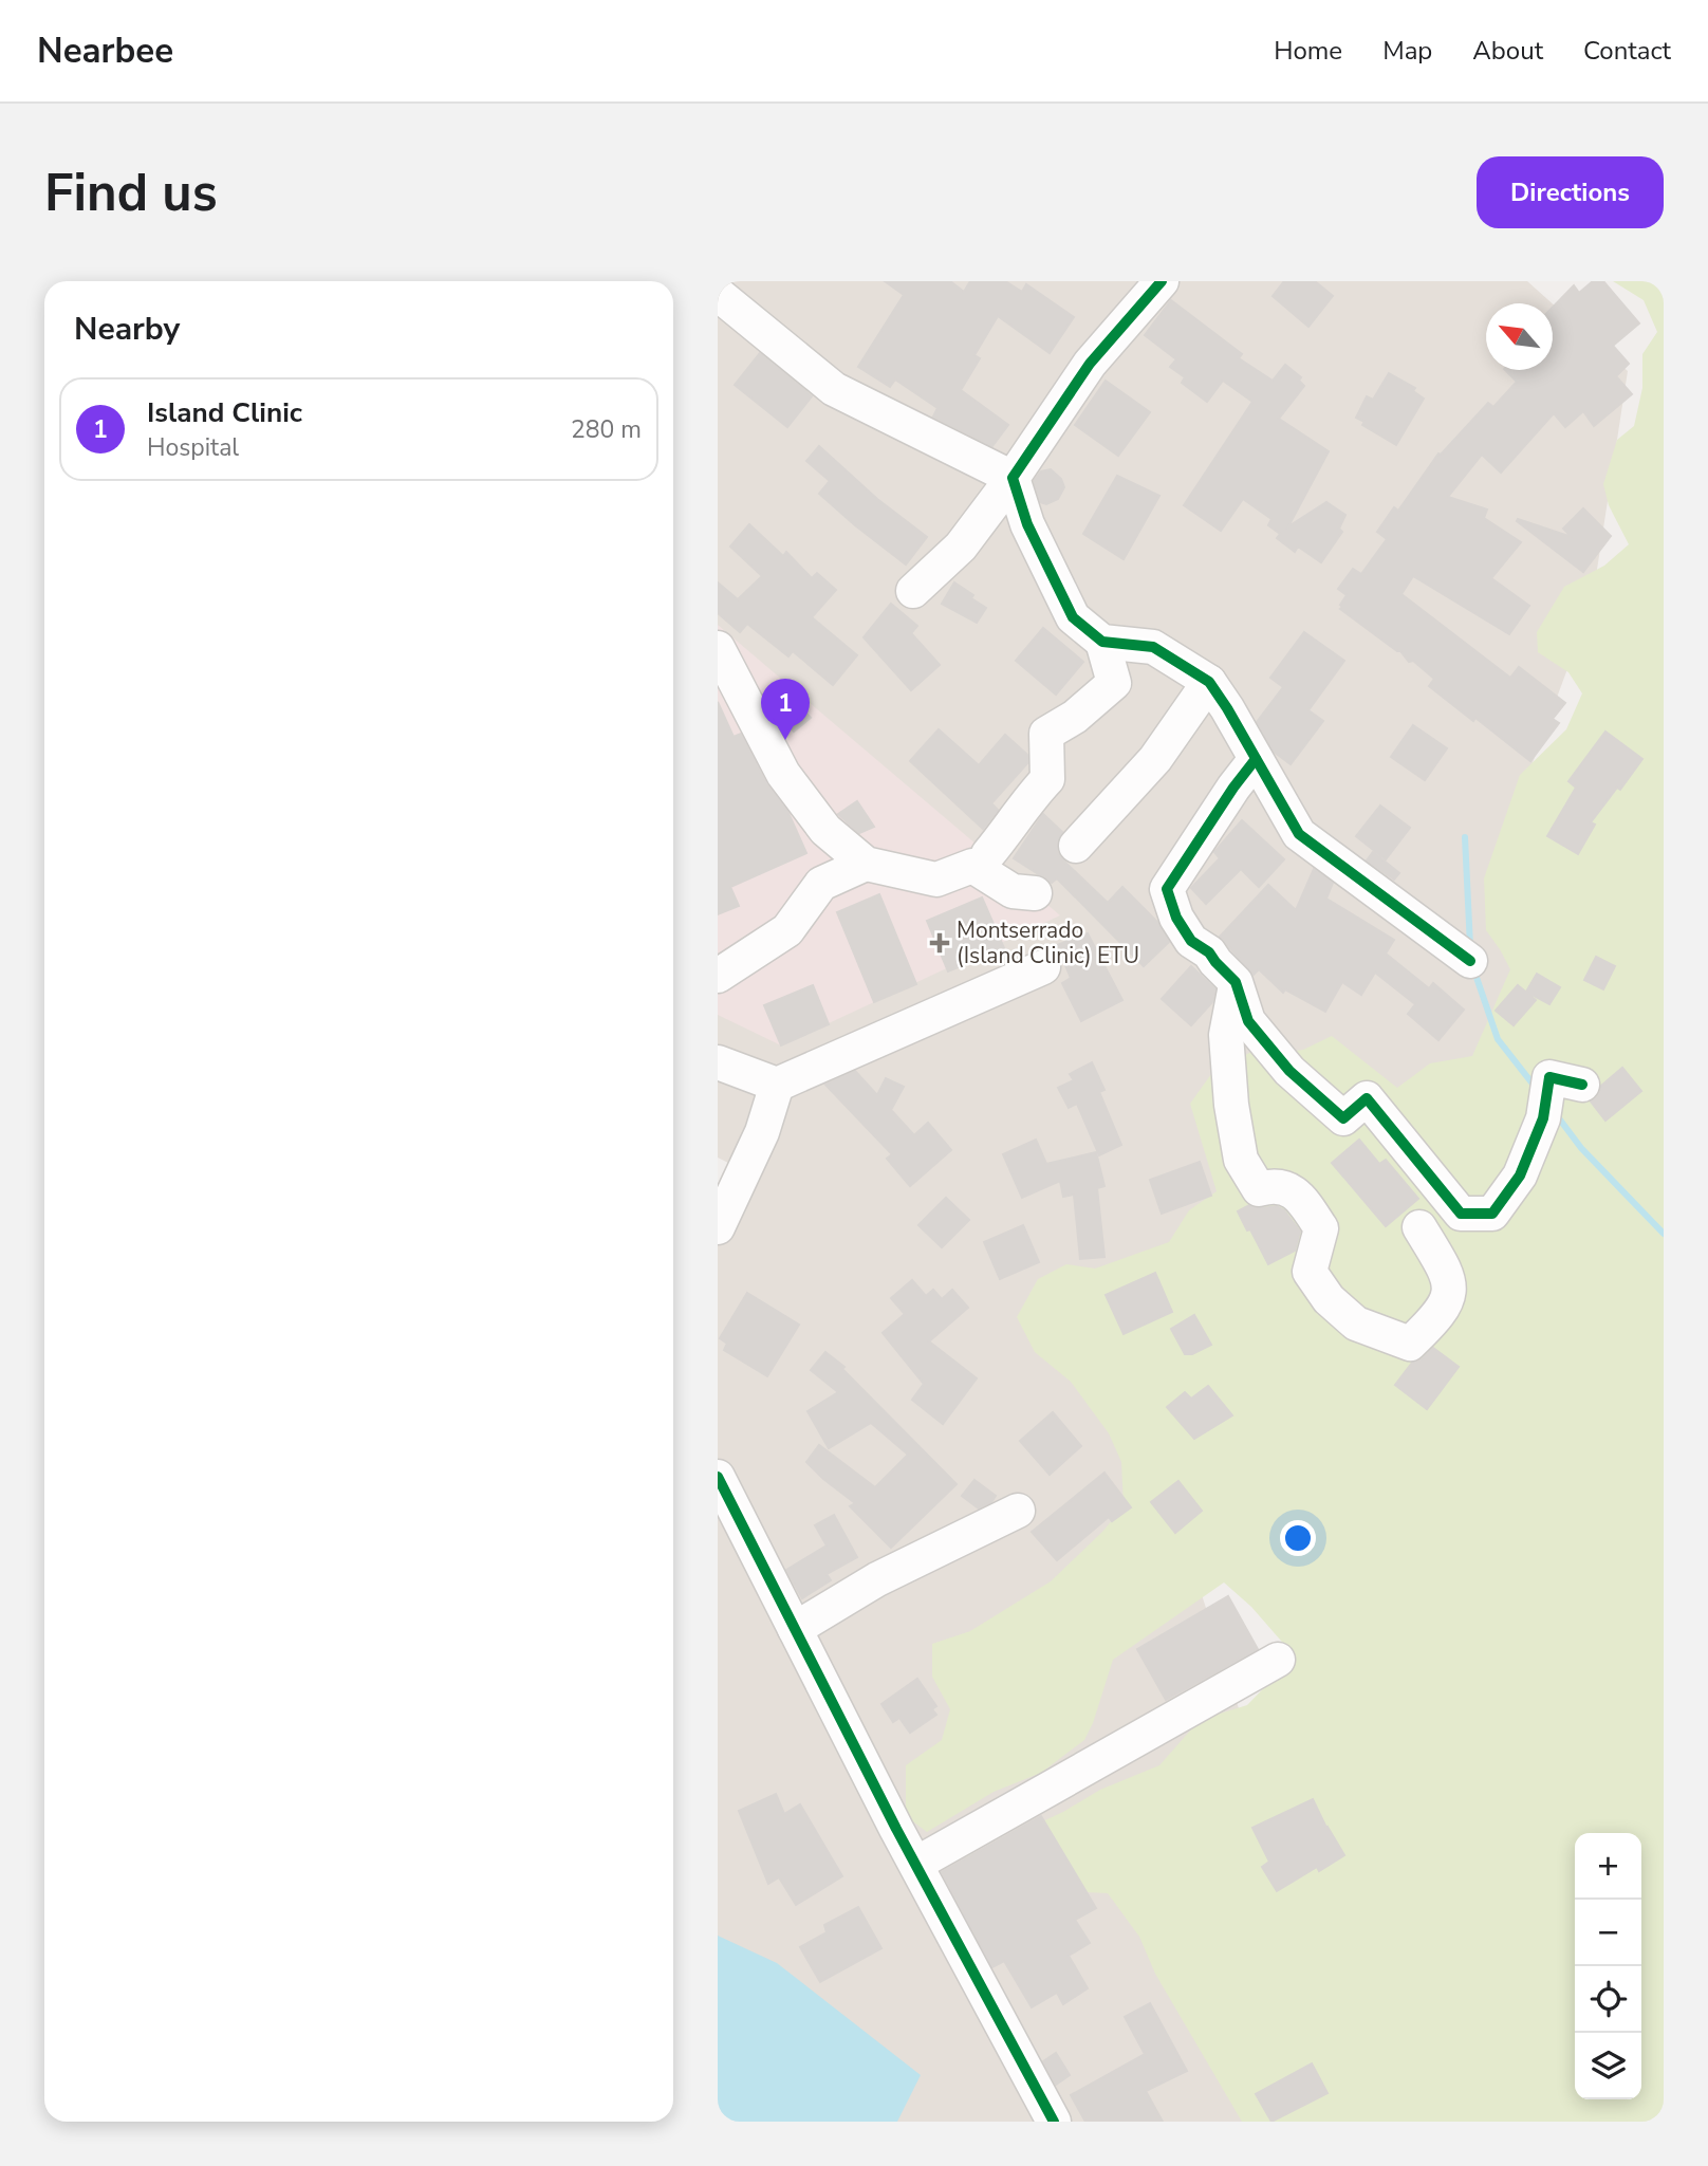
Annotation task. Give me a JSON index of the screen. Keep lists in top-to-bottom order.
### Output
{
  "places": {
    "health": ["Montserrado (Island Clinic) ETU"]
  },
  "north": "top left",
  "page": {
    "header": "Nearbee",
    "nav": [
      "Home",
      "Map",
      "About",
      "Contact"
    ],
    "buttons": "Directions",
    "title": "Find us",
    "heading": "Nearby",
    "list": [
      {
        "mark": "1",
        "name": "Island Clinic",
        "note": "Hospital",
        "value": "280 m"
      }
    ],
    "pins": "1",
    "map_buttons": ["+", "−"]
  }
}
